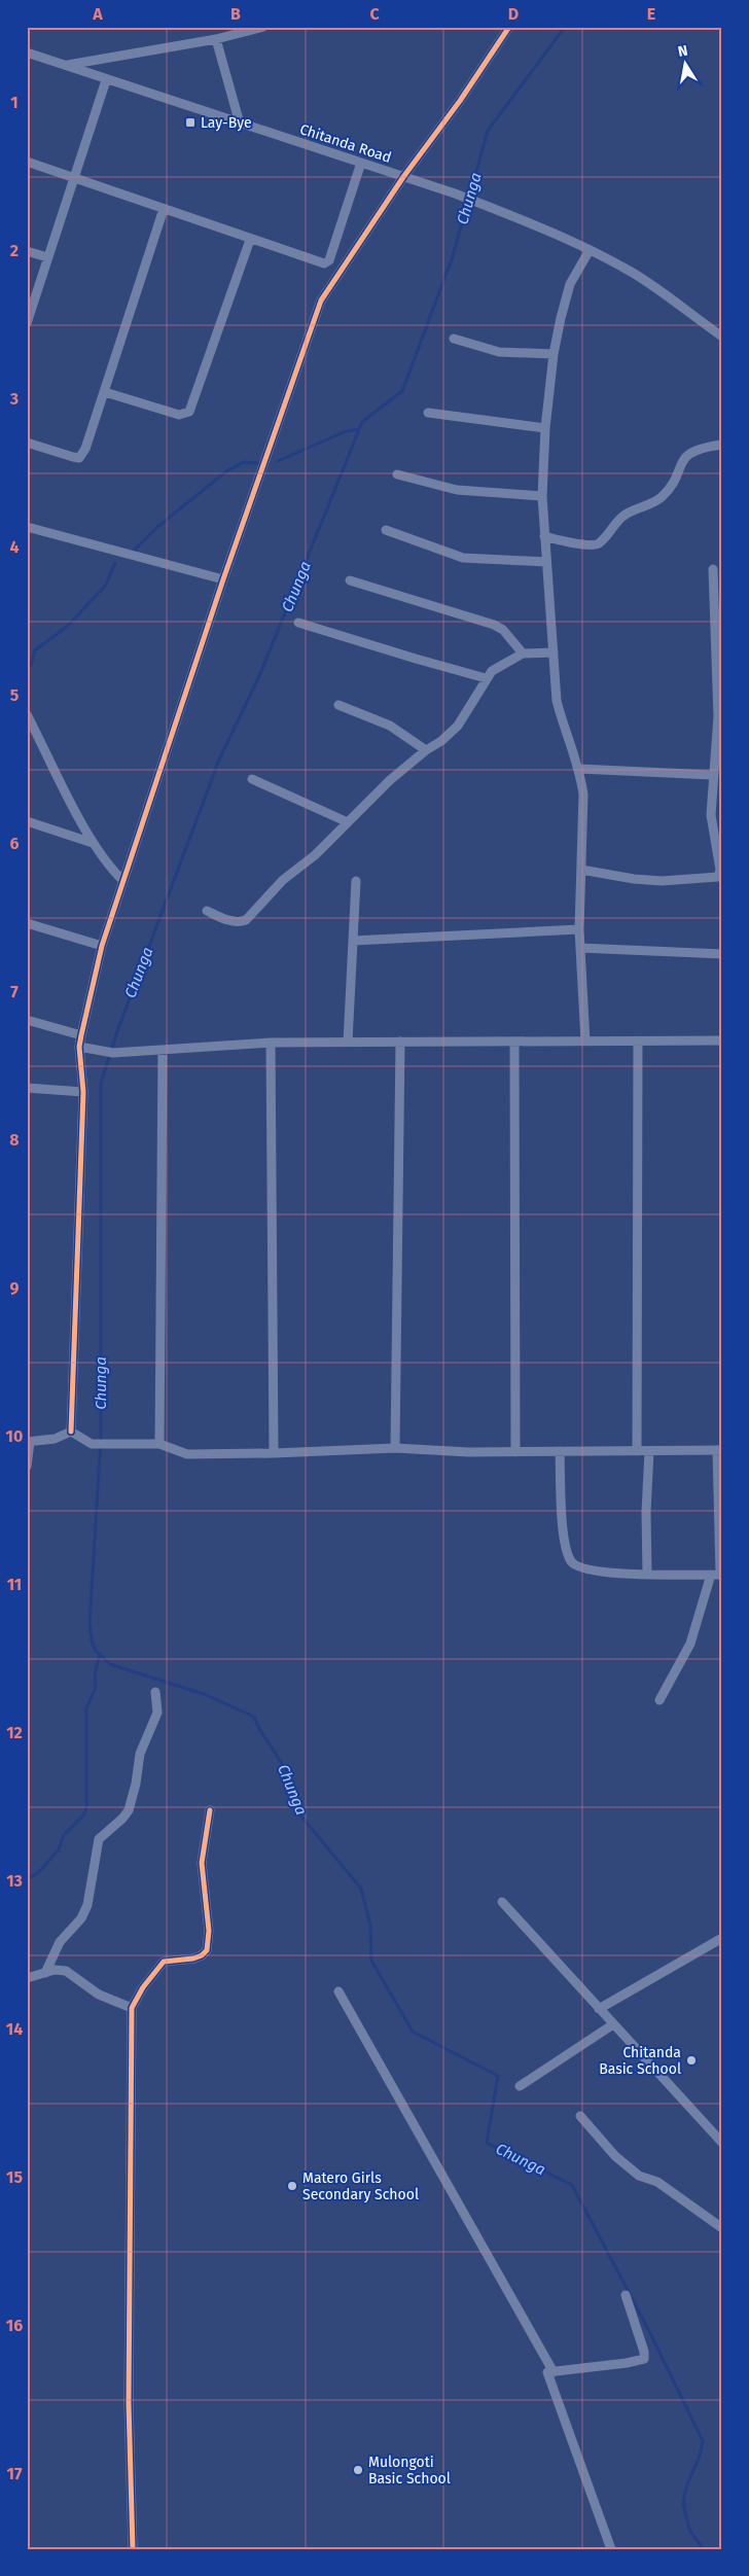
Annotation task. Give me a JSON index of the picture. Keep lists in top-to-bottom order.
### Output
{
  "streets": {
    "street": ["Chitanda Road"]
  },
  "water": ["Chunga"],
  "places": {
    "transit": ["Lay-Bye"],
    "other": ["Chitanda Basic School", "Matero Girls Secondary School", "Mulongoti Basic School"]
  },
  "north": "top",
  "grid": {
    "columns": [
      "A",
      "B",
      "C",
      "D",
      "E"
    ],
    "rows": [
      "1",
      "2",
      "3",
      "4",
      "5",
      "6",
      "7",
      "8",
      "9",
      "10",
      "11",
      "12",
      "13",
      "14",
      "15",
      "16",
      "17"
    ]
  }
}
